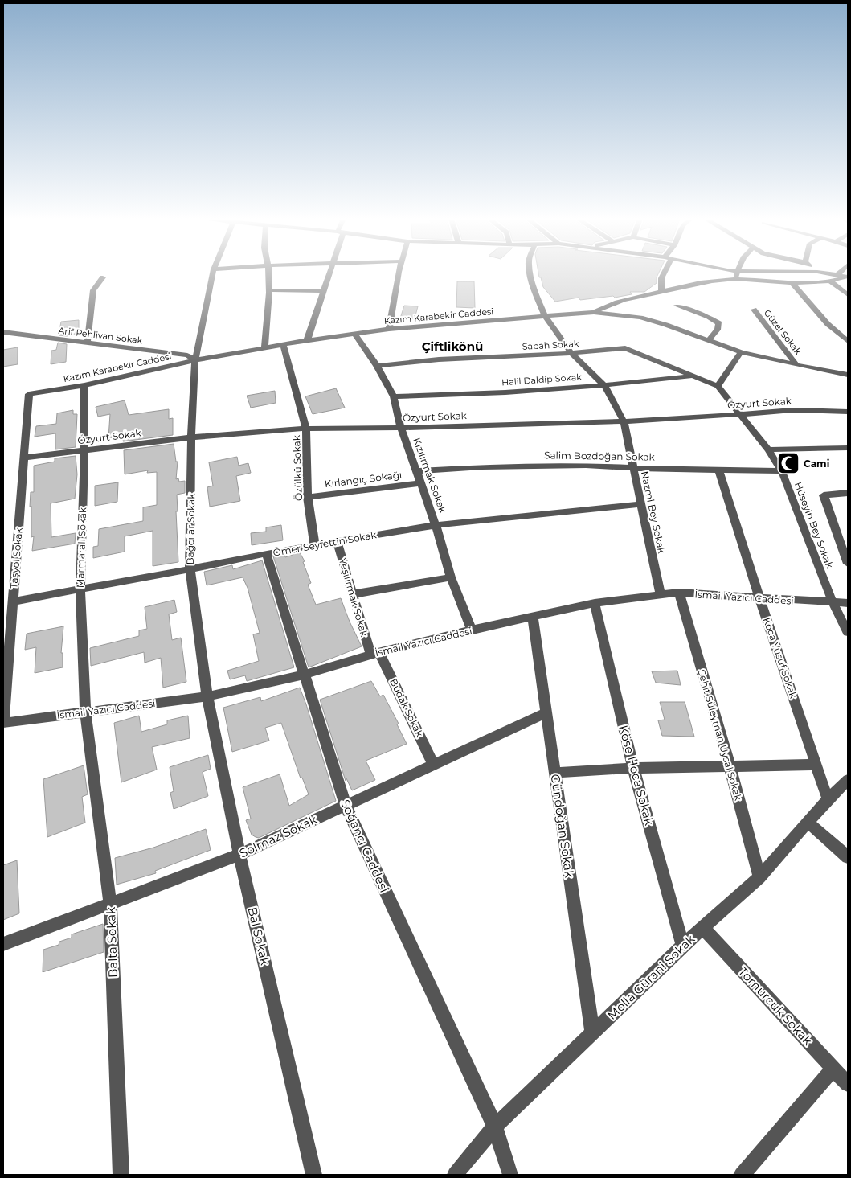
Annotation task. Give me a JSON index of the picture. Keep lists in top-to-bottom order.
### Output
{
  "streets": {
    "street": [
      "Kazım Karabekir Caddesi",
      "Güzel Sokak",
      "Arif Pehlivan Sokak",
      "Sabah Sokak",
      "Halil Daldip Sokak",
      "Özyurt Sokak",
      "Salim Bozdoğan Sokak",
      "Özülkü Sokak",
      "Kızılırmak Sokak",
      "Kırlangıç Sokağı",
      "Nazmi Bey Sokak",
      "Hüseyin Bey Sokak",
      "Bağcılar Sokak",
      "Ömer Seyfettin Sokak",
      "Marmaralı Sokak",
      "Taşyol Sokak",
      "Yeşilırmak Sokak",
      "İsmail Yazıcı Caddesi",
      "Koca Yusuf Sokak",
      "Budak Sokak",
      "Şehit Süleyman Uysal Sokak",
      "Köse Hoca Sokak",
      "Gündoğan Sokak",
      "Solmaz Sokak",
      "Soğancı Caddesi",
      "Bal Sokak",
      "Balta Sokak",
      "Molla Gürani Sokak",
      "Tomurcuk Sokak"
    ]
  },
  "crossings": [
    ["Kazım Karabekir Caddesi", "Güzel Sokak"],
    ["Kazım Karabekir Caddesi", "Arif Pehlivan Sokak"],
    ["Kazım Karabekir Caddesi", "Özülkü Sokak"],
    ["Kazım Karabekir Caddesi", "Kızılırmak Sokak"],
    ["Kazım Karabekir Caddesi", "Nazmi Bey Sokak"],
    ["Kazım Karabekir Caddesi", "Bağcılar Sokak"],
    ["Kazım Karabekir Caddesi", "Marmaralı Sokak"],
    ["Kazım Karabekir Caddesi", "Taşyol Sokak"],
    ["Arif Pehlivan Sokak", "Bağcılar Sokak"],
    ["Sabah Sokak", "Halil Daldip Sokak"],
    ["Sabah Sokak", "Kızılırmak Sokak"],
    ["Sabah Sokak", "Nazmi Bey Sokak"],
    ["Sabah Sokak", "Hüseyin Bey Sokak"],
    ["Halil Daldip Sokak", "Kızılırmak Sokak"],
    ["Halil Daldip Sokak", "Nazmi Bey Sokak"],
    ["Özyurt Sokak", "Özülkü Sokak"],
    ["Özyurt Sokak", "Kızılırmak Sokak"],
    ["Özyurt Sokak", "Nazmi Bey Sokak"],
    ["Özyurt Sokak", "Hüseyin Bey Sokak"],
    ["Özyurt Sokak", "Bağcılar Sokak"],
    ["Özyurt Sokak", "Marmaralı Sokak"],
    ["Özyurt Sokak", "Taşyol Sokak"],
    ["Salim Bozdoğan Sokak", "Kızılırmak Sokak"],
    ["Salim Bozdoğan Sokak", "Nazmi Bey Sokak"],
    ["Salim Bozdoğan Sokak", "Hüseyin Bey Sokak"],
    ["Salim Bozdoğan Sokak", "Koca Yusuf Sokak"],
    ["Özülkü Sokak", "Kırlangıç Sokağı"],
    ["Özülkü Sokak", "Ömer Seyfettin Sokak"],
    ["Kızılırmak Sokak", "Kırlangıç Sokağı"],
    ["Kızılırmak Sokak", "Ömer Seyfettin Sokak"],
    ["Kızılırmak Sokak", "İsmail Yazıcı Caddesi"],
    ["Nazmi Bey Sokak", "Ömer Seyfettin Sokak"],
    ["Nazmi Bey Sokak", "İsmail Yazıcı Caddesi"],
    ["Hüseyin Bey Sokak", "İsmail Yazıcı Caddesi"],
    ["Bağcılar Sokak", "Ömer Seyfettin Sokak"],
    ["Bağcılar Sokak", "İsmail Yazıcı Caddesi"],
    ["Bağcılar Sokak", "Bal Sokak"],
    ["Ömer Seyfettin Sokak", "Marmaralı Sokak"],
    ["Ömer Seyfettin Sokak", "Taşyol Sokak"],
    ["Ömer Seyfettin Sokak", "Yeşilırmak Sokak"],
    ["Ömer Seyfettin Sokak", "Soğancı Caddesi"],
    ["Marmaralı Sokak", "İsmail Yazıcı Caddesi"],
    ["Marmaralı Sokak", "Balta Sokak"],
    ["Taşyol Sokak", "İsmail Yazıcı Caddesi"],
    ["Yeşilırmak Sokak", "İsmail Yazıcı Caddesi"],
    ["Yeşilırmak Sokak", "Budak Sokak"],
    ["İsmail Yazıcı Caddesi", "Koca Yusuf Sokak"],
    ["İsmail Yazıcı Caddesi", "Budak Sokak"],
    ["İsmail Yazıcı Caddesi", "Şehit Süleyman Uysal Sokak"],
    ["İsmail Yazıcı Caddesi", "Köse Hoca Sokak"],
    ["İsmail Yazıcı Caddesi", "Gündoğan Sokak"],
    ["İsmail Yazıcı Caddesi", "Soğancı Caddesi"],
    ["İsmail Yazıcı Caddesi", "Bal Sokak"],
    ["İsmail Yazıcı Caddesi", "Balta Sokak"],
    ["Koca Yusuf Sokak", "Molla Gürani Sokak"],
    ["Budak Sokak", "Solmaz Sokak"],
    ["Şehit Süleyman Uysal Sokak", "Molla Gürani Sokak"],
    ["Köse Hoca Sokak", "Molla Gürani Sokak"],
    ["Gündoğan Sokak", "Solmaz Sokak"],
    ["Gündoğan Sokak", "Molla Gürani Sokak"],
    ["Solmaz Sokak", "Soğancı Caddesi"],
    ["Solmaz Sokak", "Bal Sokak"],
    ["Solmaz Sokak", "Balta Sokak"],
    ["Soğancı Caddesi", "Molla Gürani Sokak"],
    ["Molla Gürani Sokak", "Tomurcuk Sokak"]
  ],
  "districts": ["Çiftlikönü"],
  "places": {
    "mosque": ["Cami"]
  }
}
